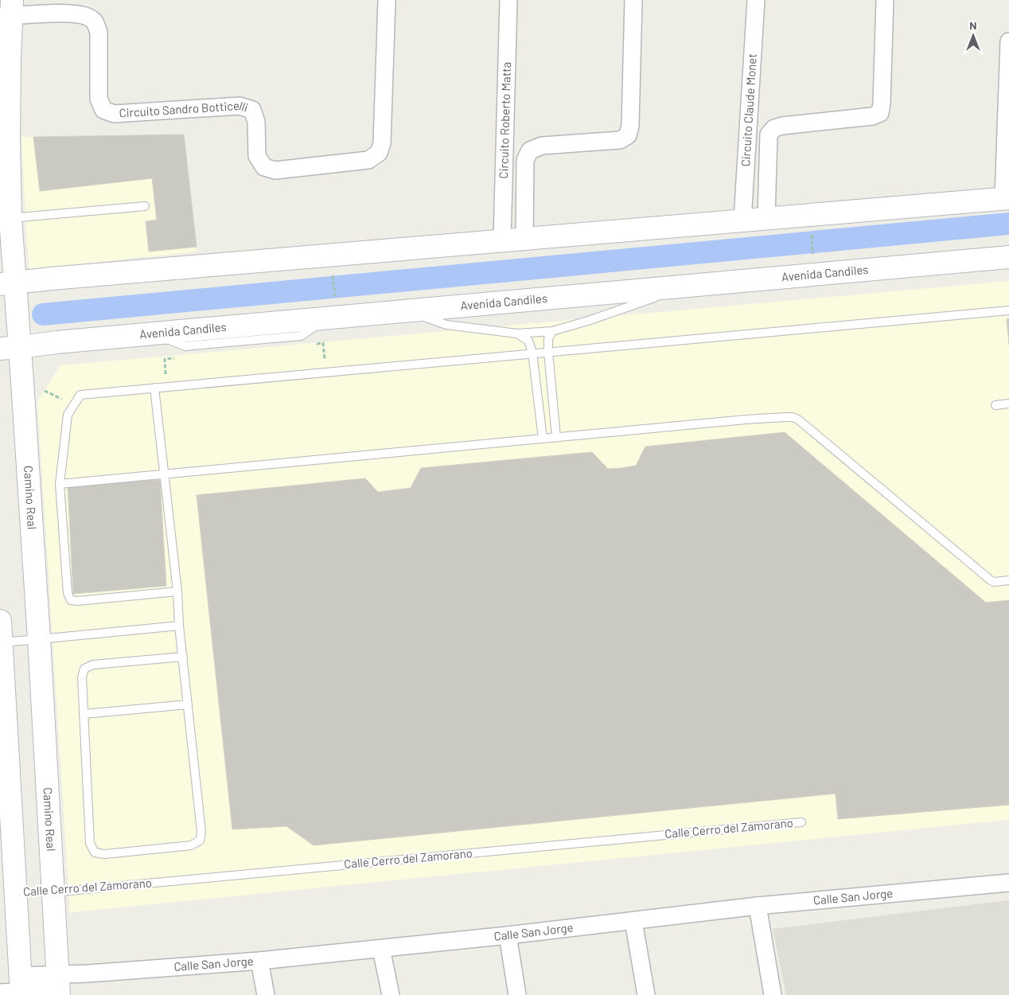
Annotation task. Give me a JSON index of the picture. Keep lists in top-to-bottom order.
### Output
{
  "streets": {
    "main road": ["Avenida Candiles", "Camino Real"],
    "street": [
      "Circuito Claude Monet",
      "Circuito Sandro Botticelli",
      "Circuito Roberto Matta",
      "Calle San Jorge"
    ],
    "lane": ["Calle Cerro del Zamorano"]
  },
  "crossings": [
    ["Circuito Sandro Botticelli", "Camino Real"],
    ["Avenida Candiles", "Camino Real"],
    ["Camino Real", "Calle Cerro del Zamorano"],
    ["Camino Real", "Calle San Jorge"]
  ],
  "north": "top"
}
